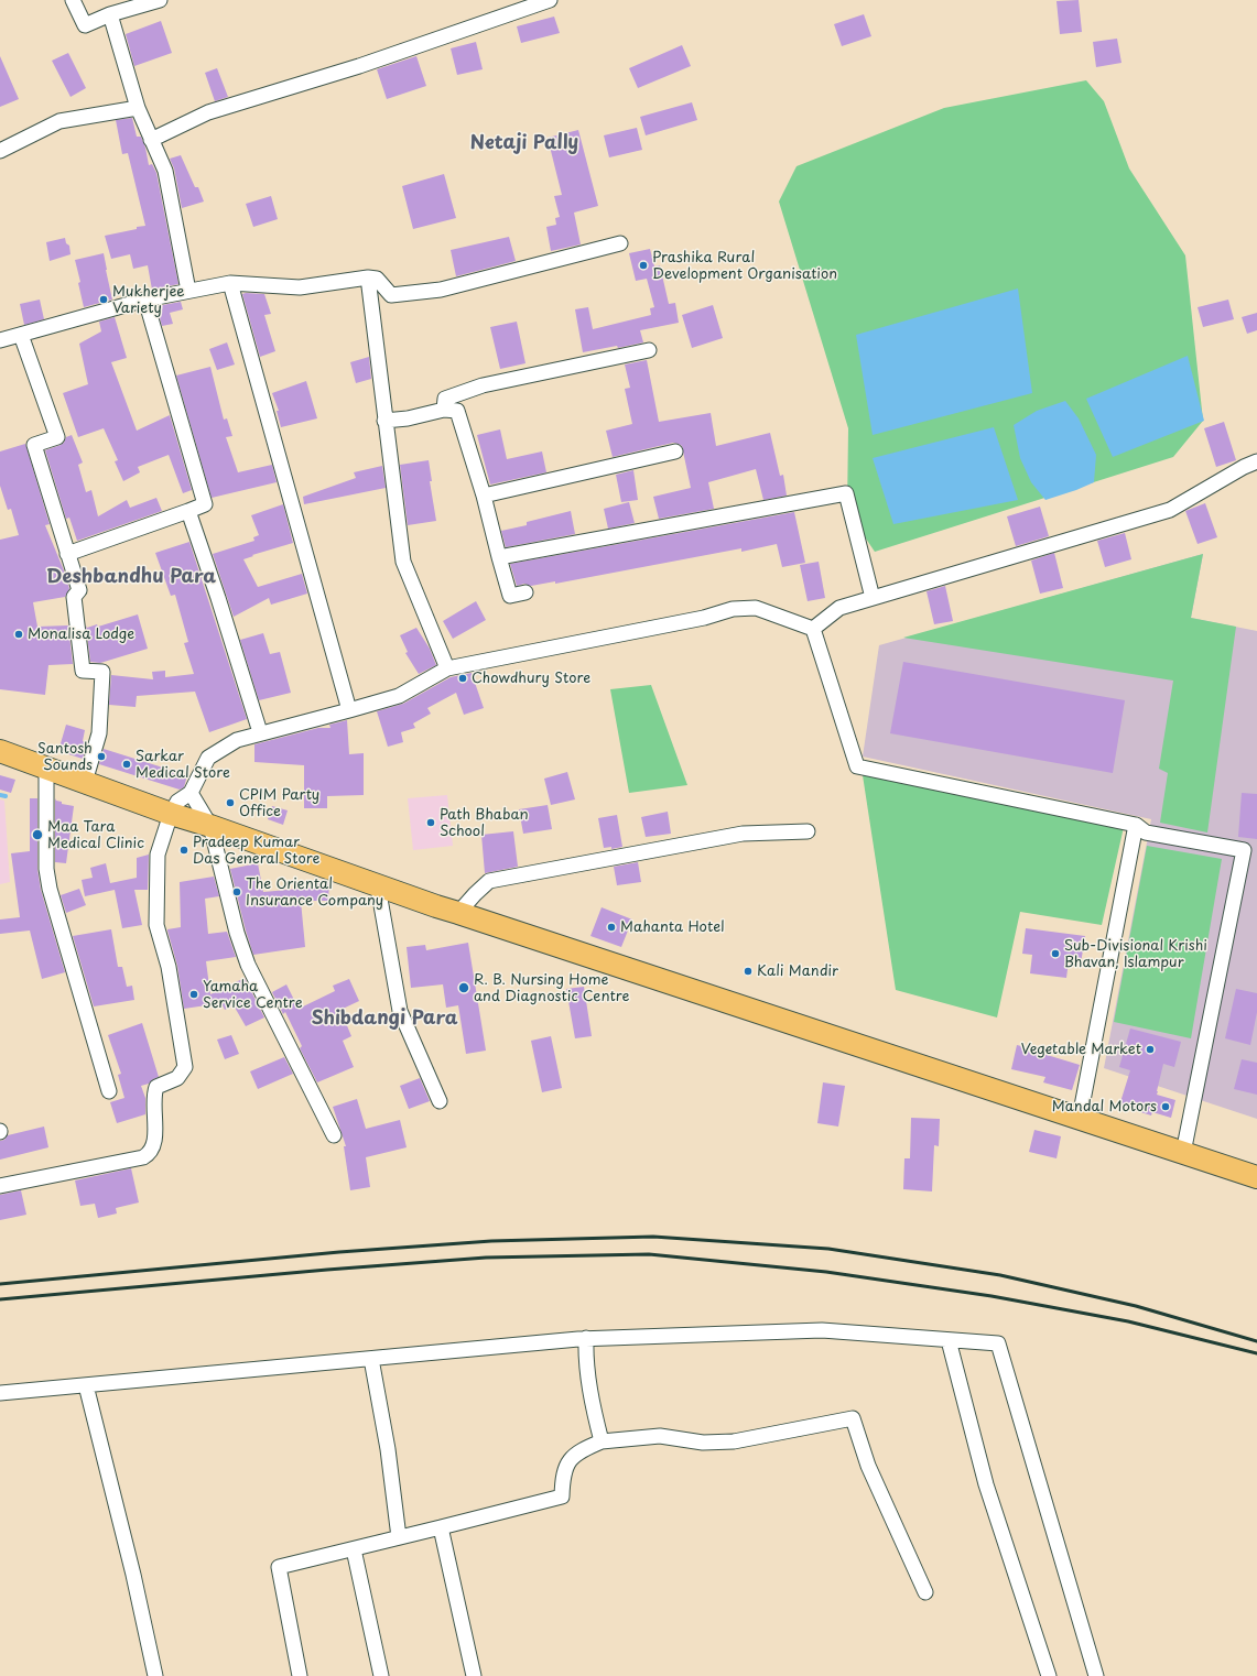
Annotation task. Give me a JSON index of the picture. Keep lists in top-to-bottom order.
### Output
{
  "districts": ["Netaji Pally", "Deshbandhu Para", "Shibdangi Para"],
  "places": [
    "Prashika Rural Development Organisation",
    "Mukherjee Variety",
    "Monalisa Lodge",
    "Chowdhury Store",
    "Santosh Sounds",
    "Sarkar Medical Store",
    "CPIM Party Office",
    "Path Bhaban School",
    "Maa Tara Medical Clinic",
    "Pradeep Kumar Das General Store",
    "The Oriental Insurance Company",
    "Mahanta Hotel",
    "Sub-Divisional Krishi Bhavan, Islampur",
    "Kali Mandir",
    "R. B. Nursing Home and Diagnostic Centre",
    "Yamaha Service Centre",
    "Vegetable Market",
    "Mandal Motors"
  ]
}
